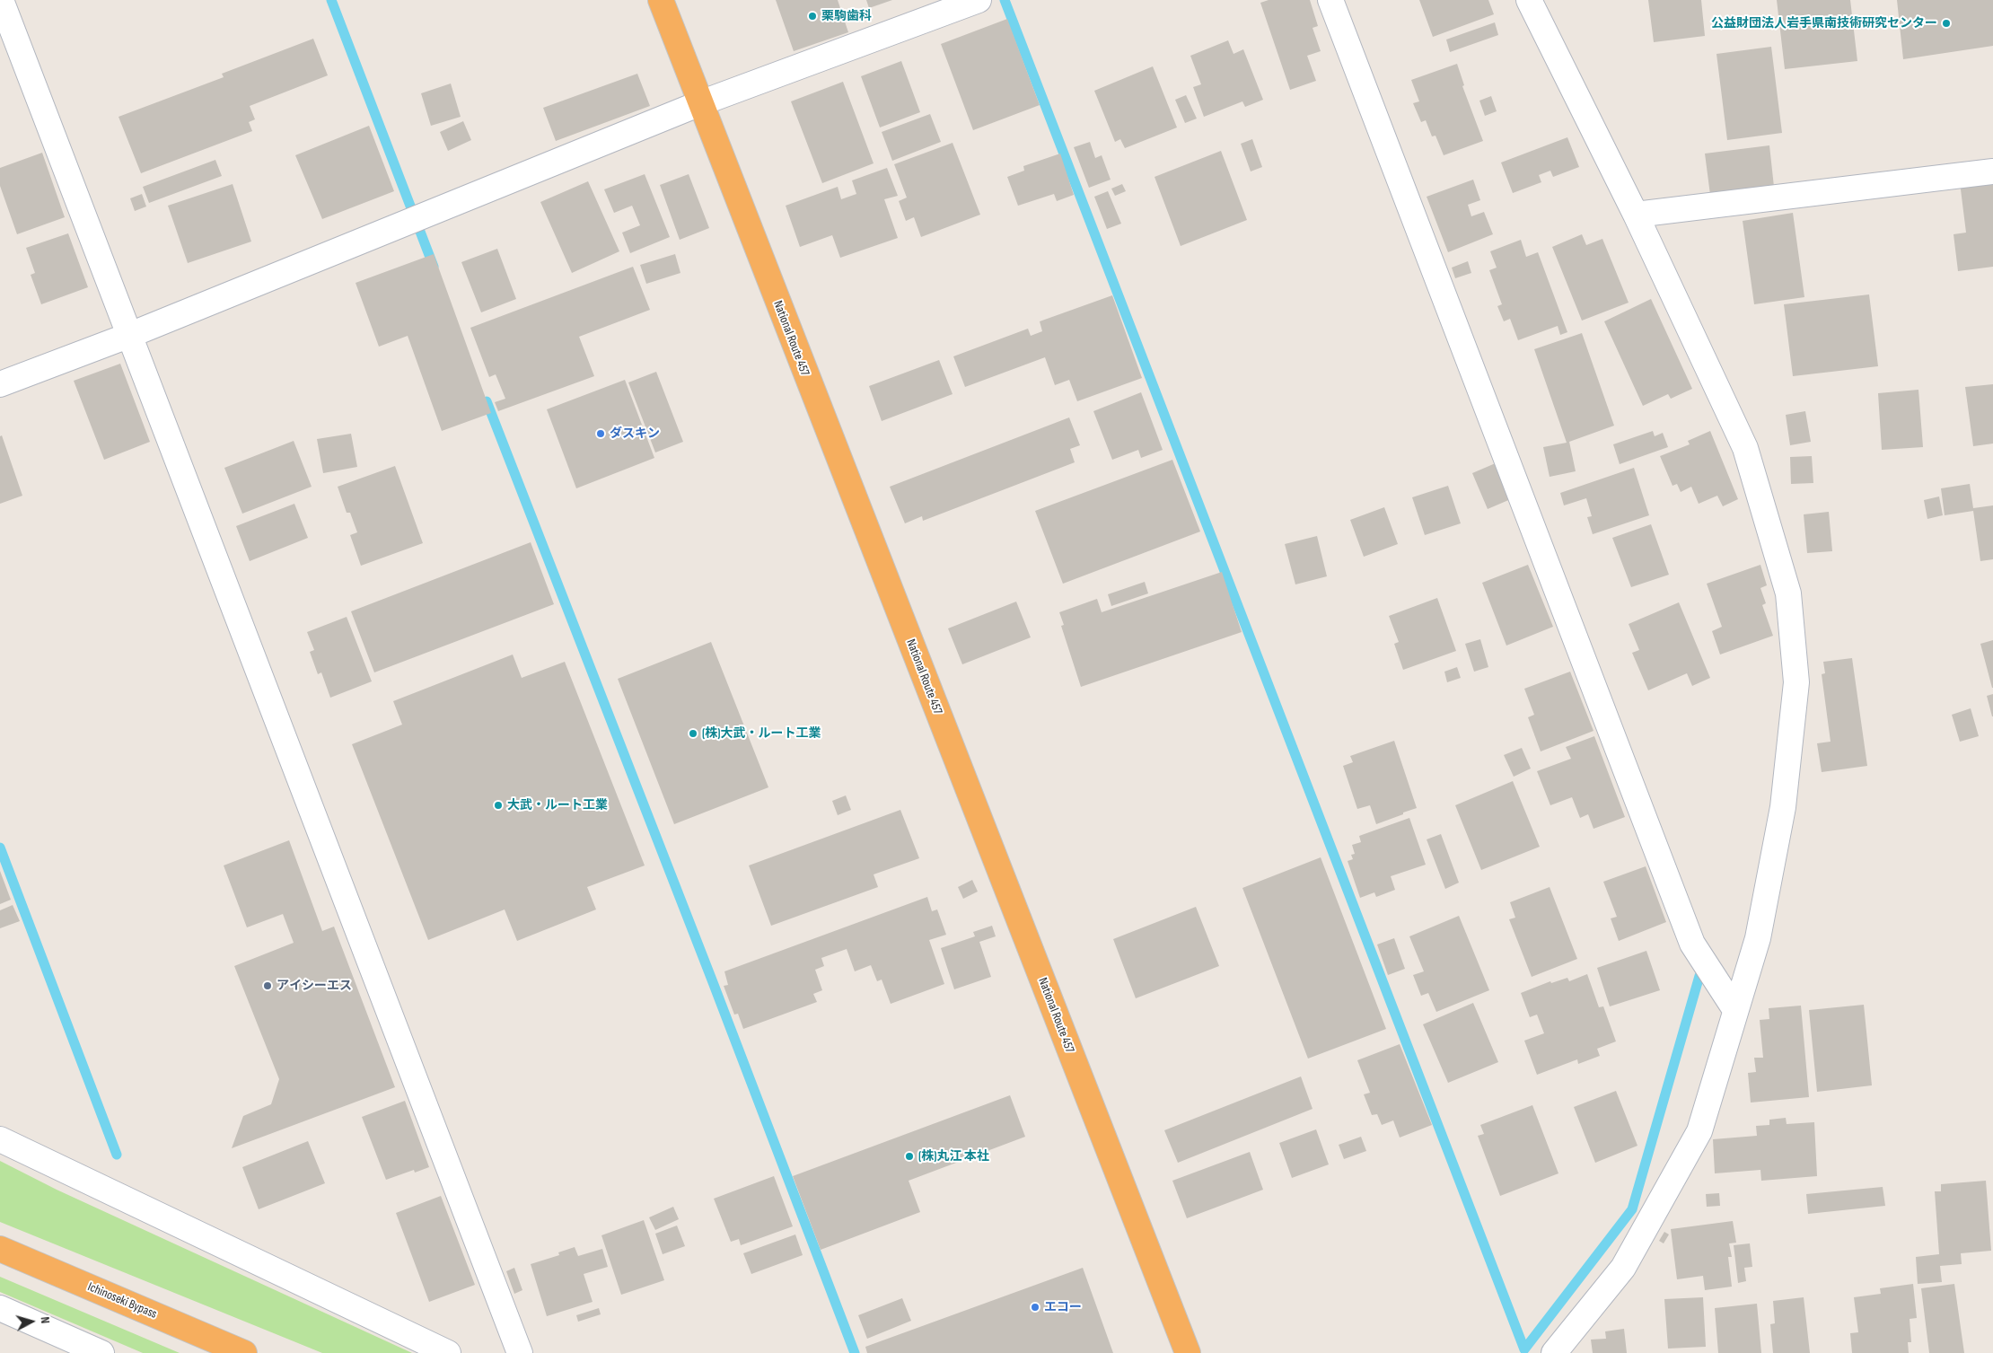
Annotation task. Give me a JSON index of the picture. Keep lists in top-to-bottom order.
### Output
{
  "streets": {
    "highway": ["National Route 457", "Ichinoseki Bypass"]
  },
  "places": [
    "栗駒歯科",
    "公益財団法人岩手県南技術研究センター",
    "ダスキン",
    "(株)大武・ルート工業",
    "大武・ルート工業",
    "アイシーエス",
    "(株)丸江 本社",
    "エコー"
  ],
  "north": "right"
}
